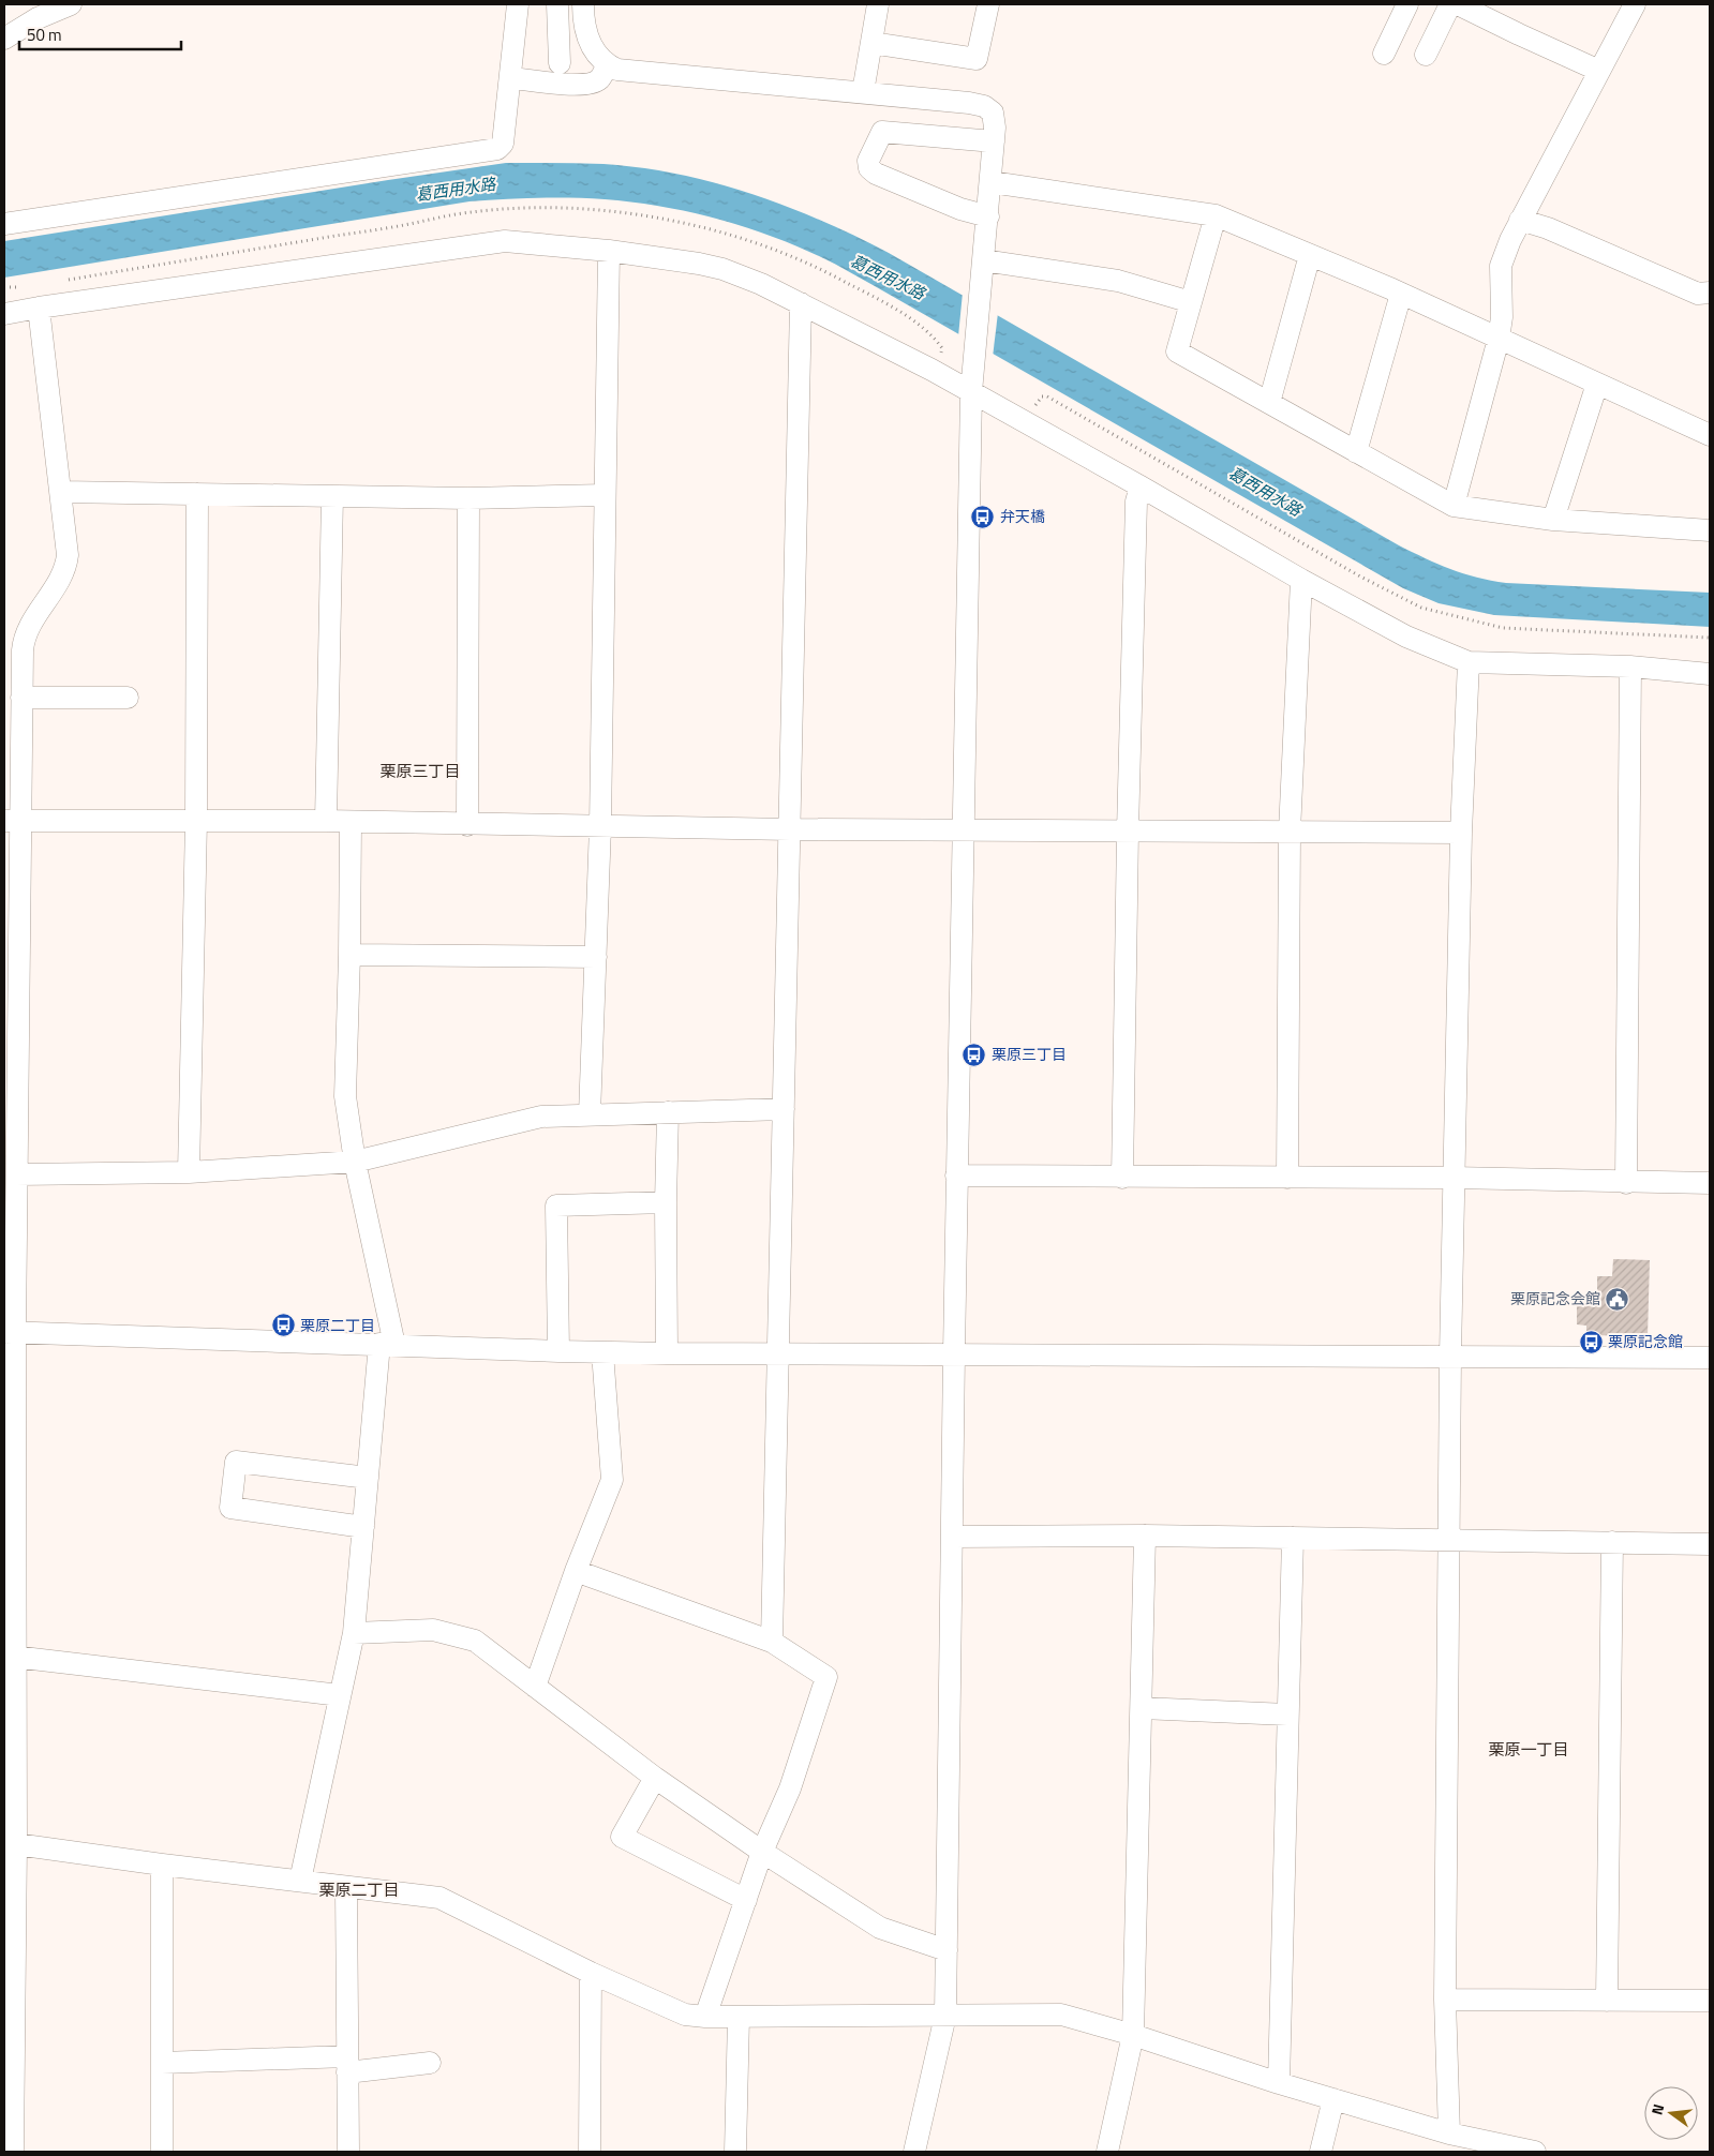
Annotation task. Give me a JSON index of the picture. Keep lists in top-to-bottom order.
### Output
{
  "districts": ["栗原三丁目", "栗原一丁目", "栗原二丁目"],
  "water": ["葛西用水路"],
  "places": {
    "bus stop": [
      "弁天橋",
      "栗原三丁目",
      "栗原二丁目",
      "栗原記念館"
    ],
    "public building": ["栗原記念会館"]
  },
  "scale_bar": "50 m",
  "north": "left"
}
